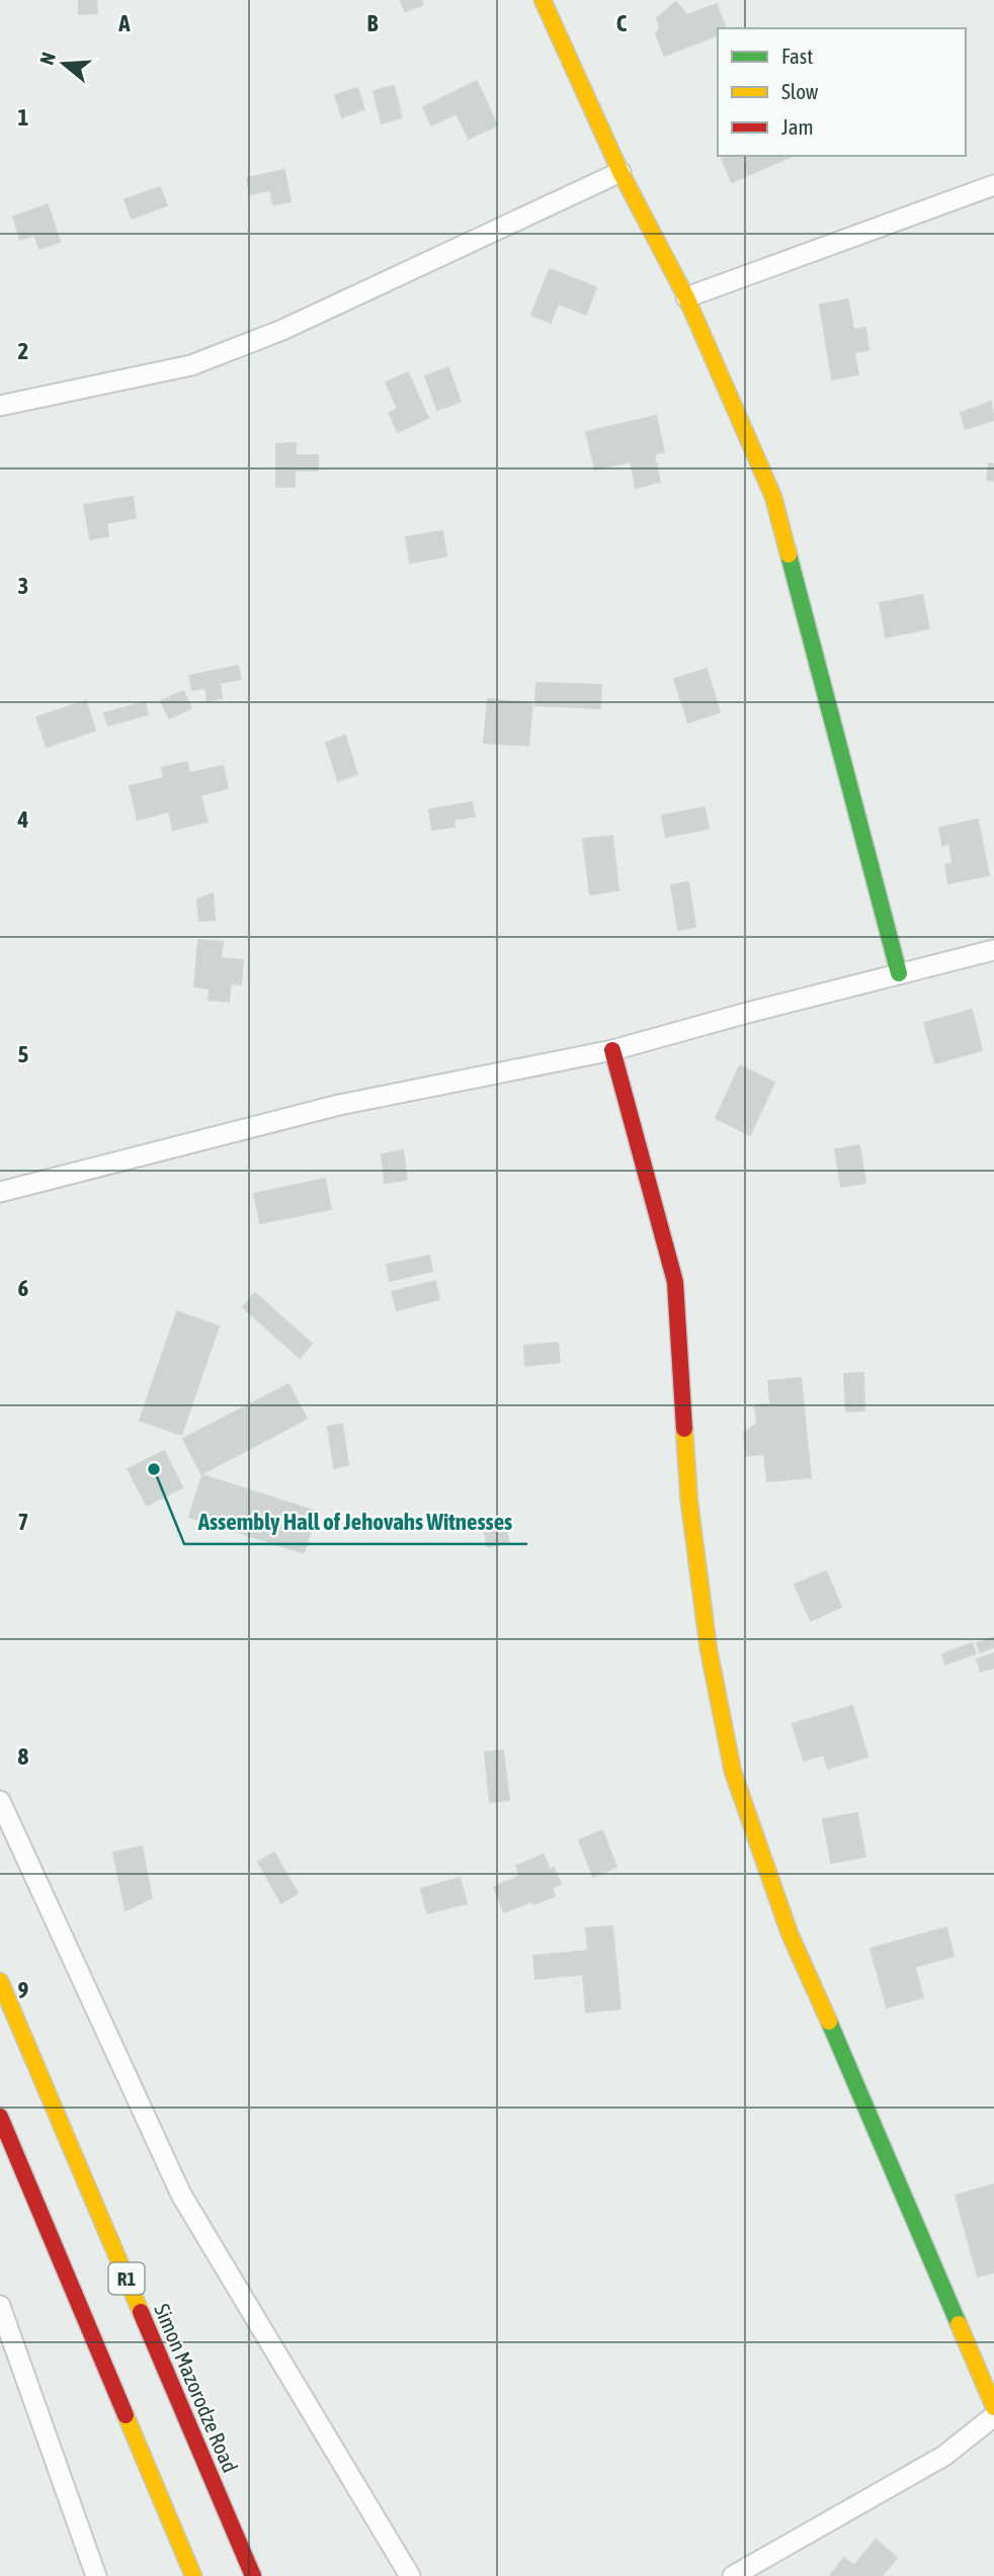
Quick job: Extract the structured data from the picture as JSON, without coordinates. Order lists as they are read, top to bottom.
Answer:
{
  "streets": {
    "main road": ["R1", "Simon Mazorodze Road"]
  },
  "places": ["Assembly Hall of Jehovahs Witnesses"],
  "legend": ["Fast", "Slow", "Jam"],
  "north": "left",
  "grid": {
    "columns": ["A", "B", "C"],
    "rows": [
      "1",
      "2",
      "3",
      "4",
      "5",
      "6",
      "7",
      "8",
      "9"
    ]
  }
}
